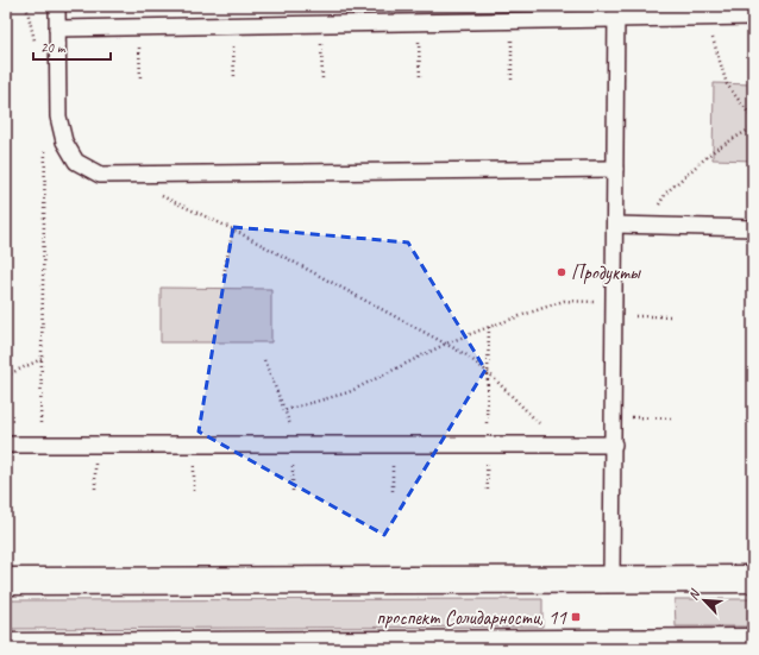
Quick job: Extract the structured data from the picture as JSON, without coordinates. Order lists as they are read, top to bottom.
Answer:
{
  "places": {
    "other": ["Продукты"],
    "transit": ["проспект Солидарности, 11"]
  },
  "scale_bar": "20 m",
  "north": "top left"
}
